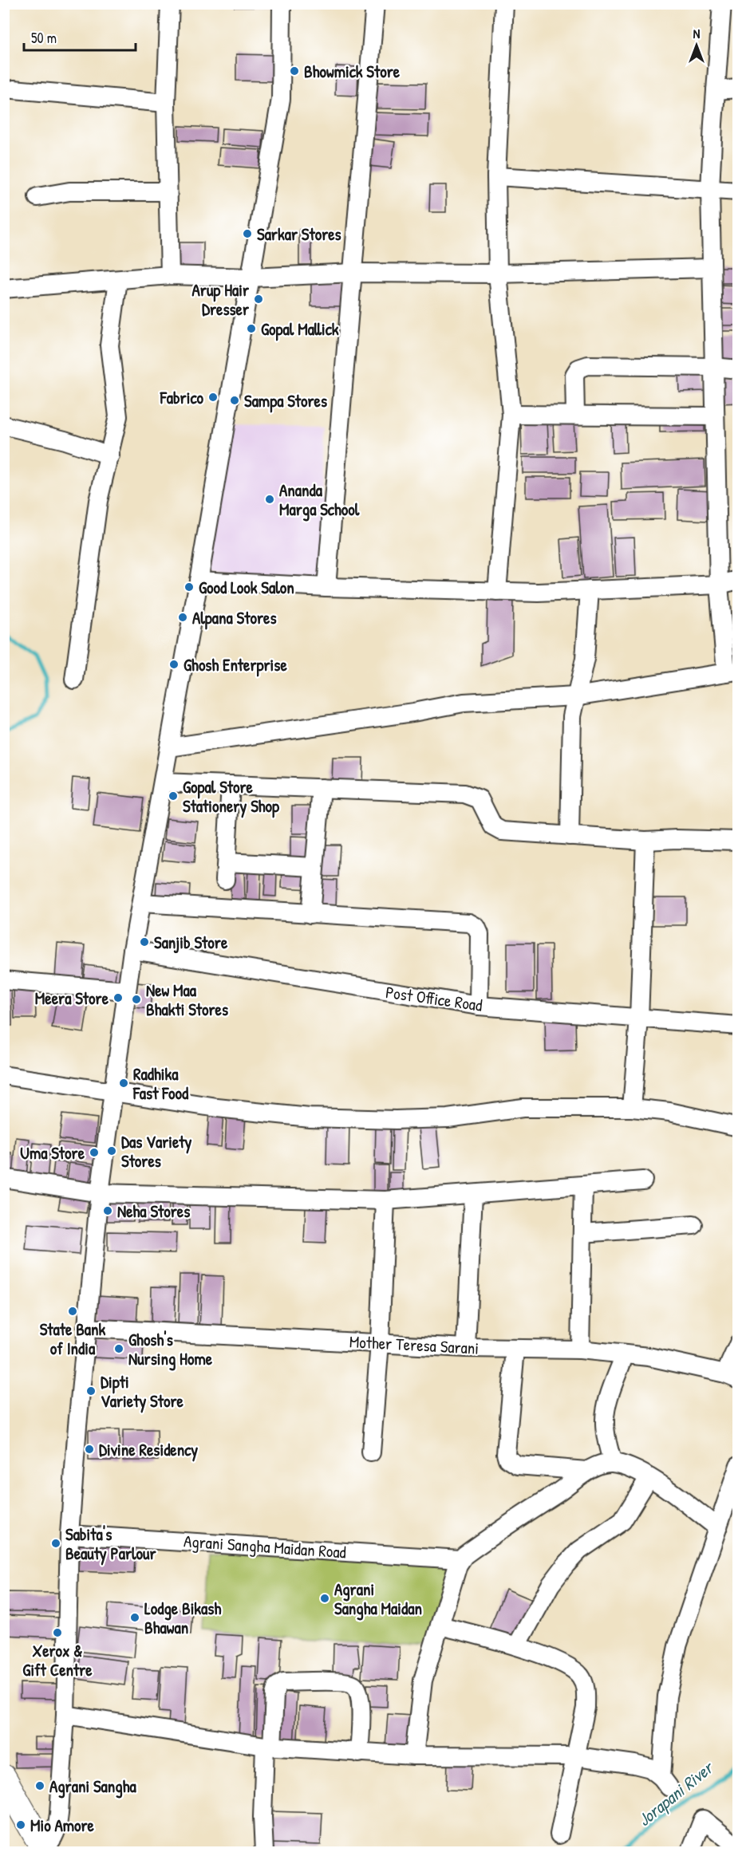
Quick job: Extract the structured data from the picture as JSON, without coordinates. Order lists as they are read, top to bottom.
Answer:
{
  "streets": {
    "street": ["Post Office Road", "Mother Teresa Sarani", "Agrani Sangha Maidan Road"]
  },
  "water": ["Jorapani River"],
  "places": [
    "Bhowmick Store",
    "Sarkar Stores",
    "Arup Hair Dresser",
    "Gopal Mallick",
    "Fabrico",
    "Sampa Stores",
    "Ananda Marga School",
    "Good Look Salon",
    "Alpana Stores",
    "Ghosh Enterprise",
    "Gopal Store Stationery Shop",
    "Sanjib Store",
    "Meera Store",
    "New Maa Bhakti Stores",
    "Radhika Fast Food",
    "Das Variety Stores",
    "Uma Store",
    "Neha Stores",
    "State Bank of India",
    "Ghosh's Nursing Home",
    "Dipti Variety Store",
    "Divine Residency",
    "Sabita's Beauty Parlour",
    "Agrani Sangha Maidan",
    "Lodge Bikash Bhawan",
    "Xerox & Gift Centre",
    "Agrani Sangha",
    "Mio Amore"
  ],
  "scale_bar": "50 m",
  "north": "top"
}
